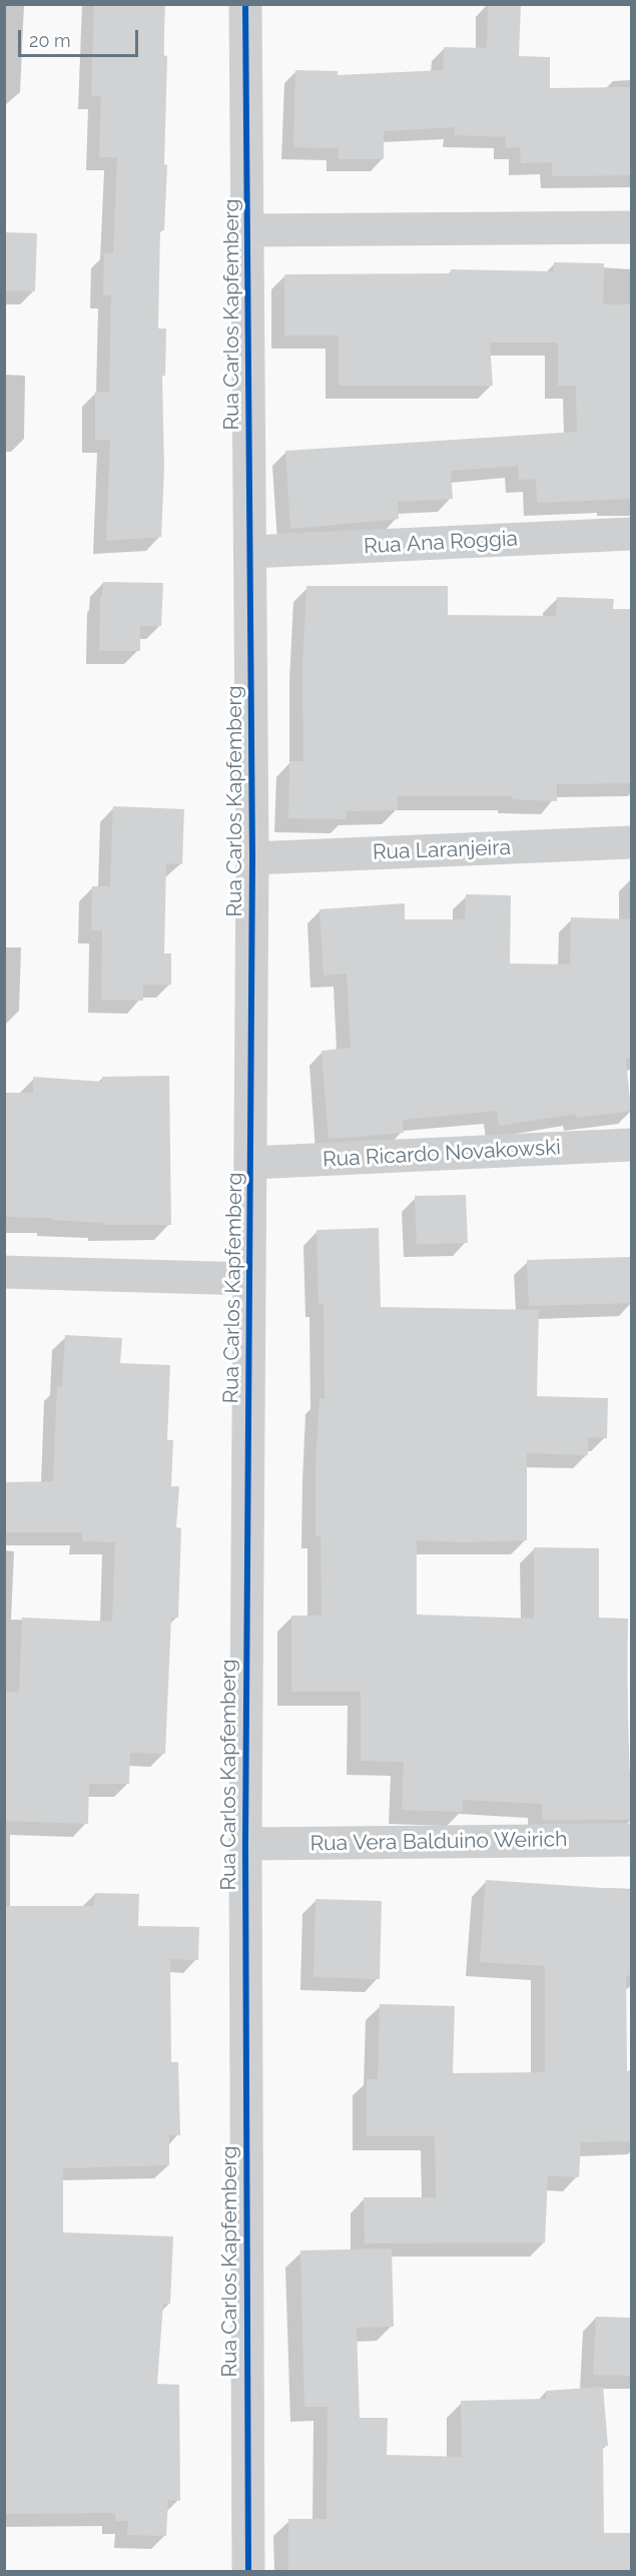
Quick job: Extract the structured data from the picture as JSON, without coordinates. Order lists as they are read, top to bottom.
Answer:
{
  "streets": {
    "street": [
      "Rua Carlos Kapfemberg",
      "Rua Ana Roggia",
      "Rua Laranjeira",
      "Rua Ricardo Novakowski",
      "Rua Vera Balduino Weirich"
    ]
  },
  "crossings": [
    ["Rua Carlos Kapfemberg", "Rua Ana Roggia"],
    ["Rua Carlos Kapfemberg", "Rua Laranjeira"],
    ["Rua Carlos Kapfemberg", "Rua Ricardo Novakowski"],
    ["Rua Carlos Kapfemberg", "Rua Vera Balduino Weirich"]
  ],
  "scale_bar": "20 m"
}
